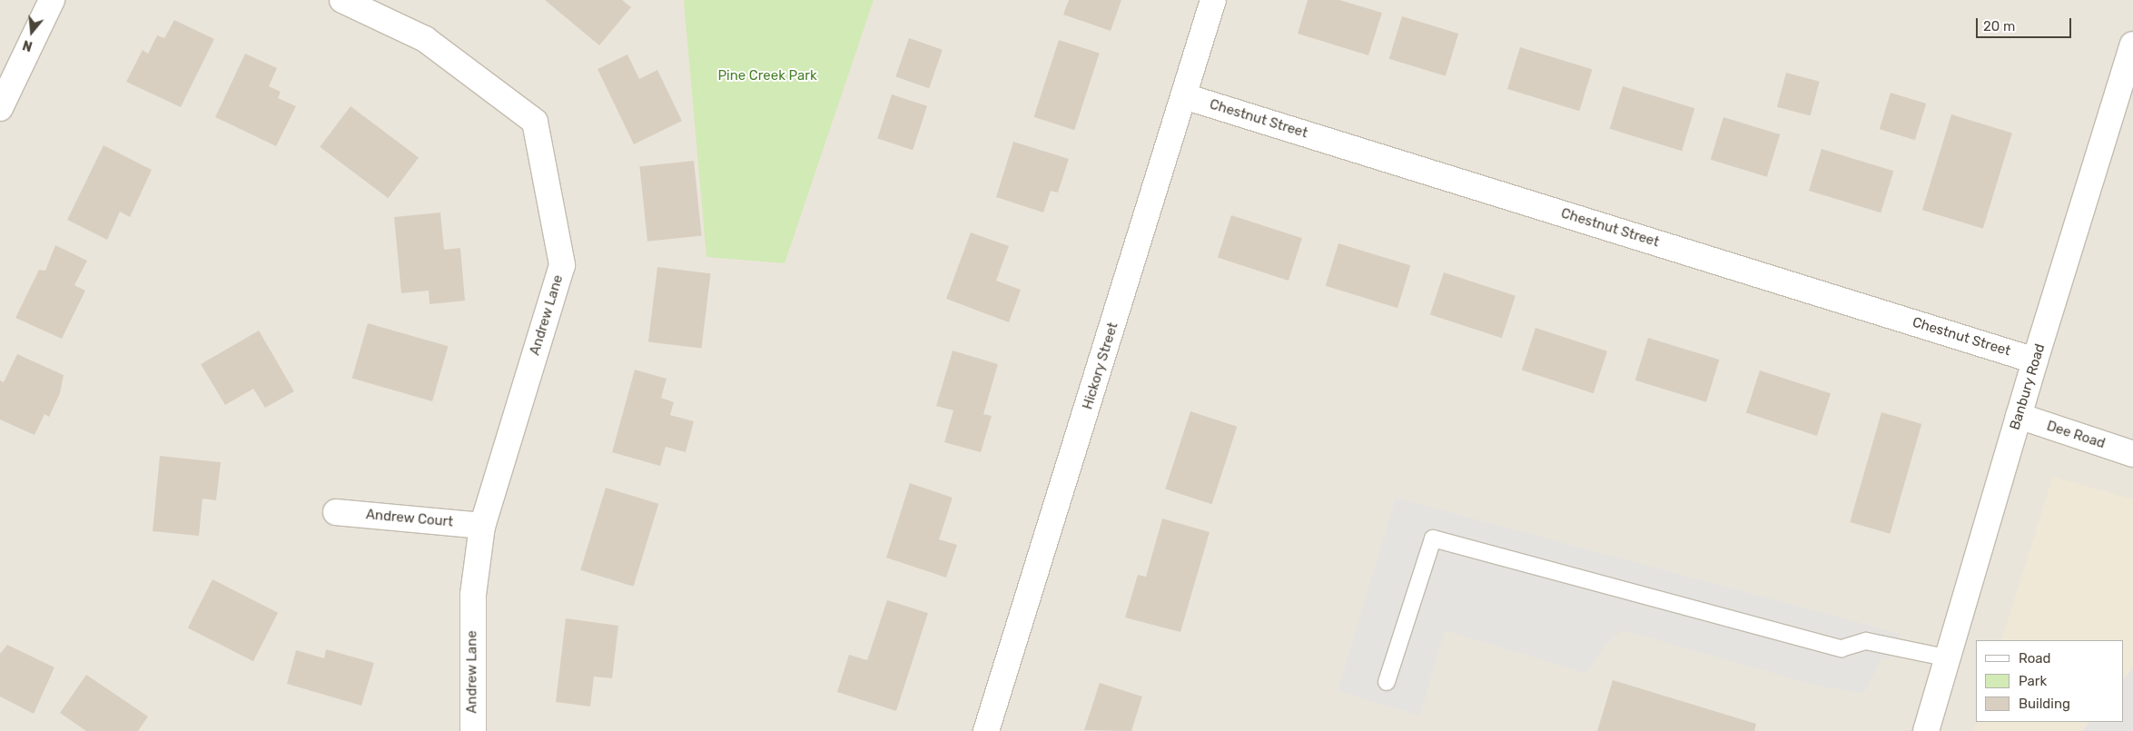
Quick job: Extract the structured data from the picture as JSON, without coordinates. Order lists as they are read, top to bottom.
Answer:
{
  "streets": {
    "street": [
      "Chestnut Street",
      "Andrew Lane",
      "Hickory Street",
      "Banbury Road",
      "Dee Road",
      "Andrew Court"
    ]
  },
  "crossings": [
    ["Chestnut Street", "Hickory Street"],
    ["Chestnut Street", "Banbury Road"],
    ["Andrew Lane", "Andrew Court"],
    ["Banbury Road", "Dee Road"]
  ],
  "parks": ["Pine Creek Park"],
  "legend": ["Road", "Park", "Building"],
  "scale_bar": "20 m",
  "north": "bottom"
}
